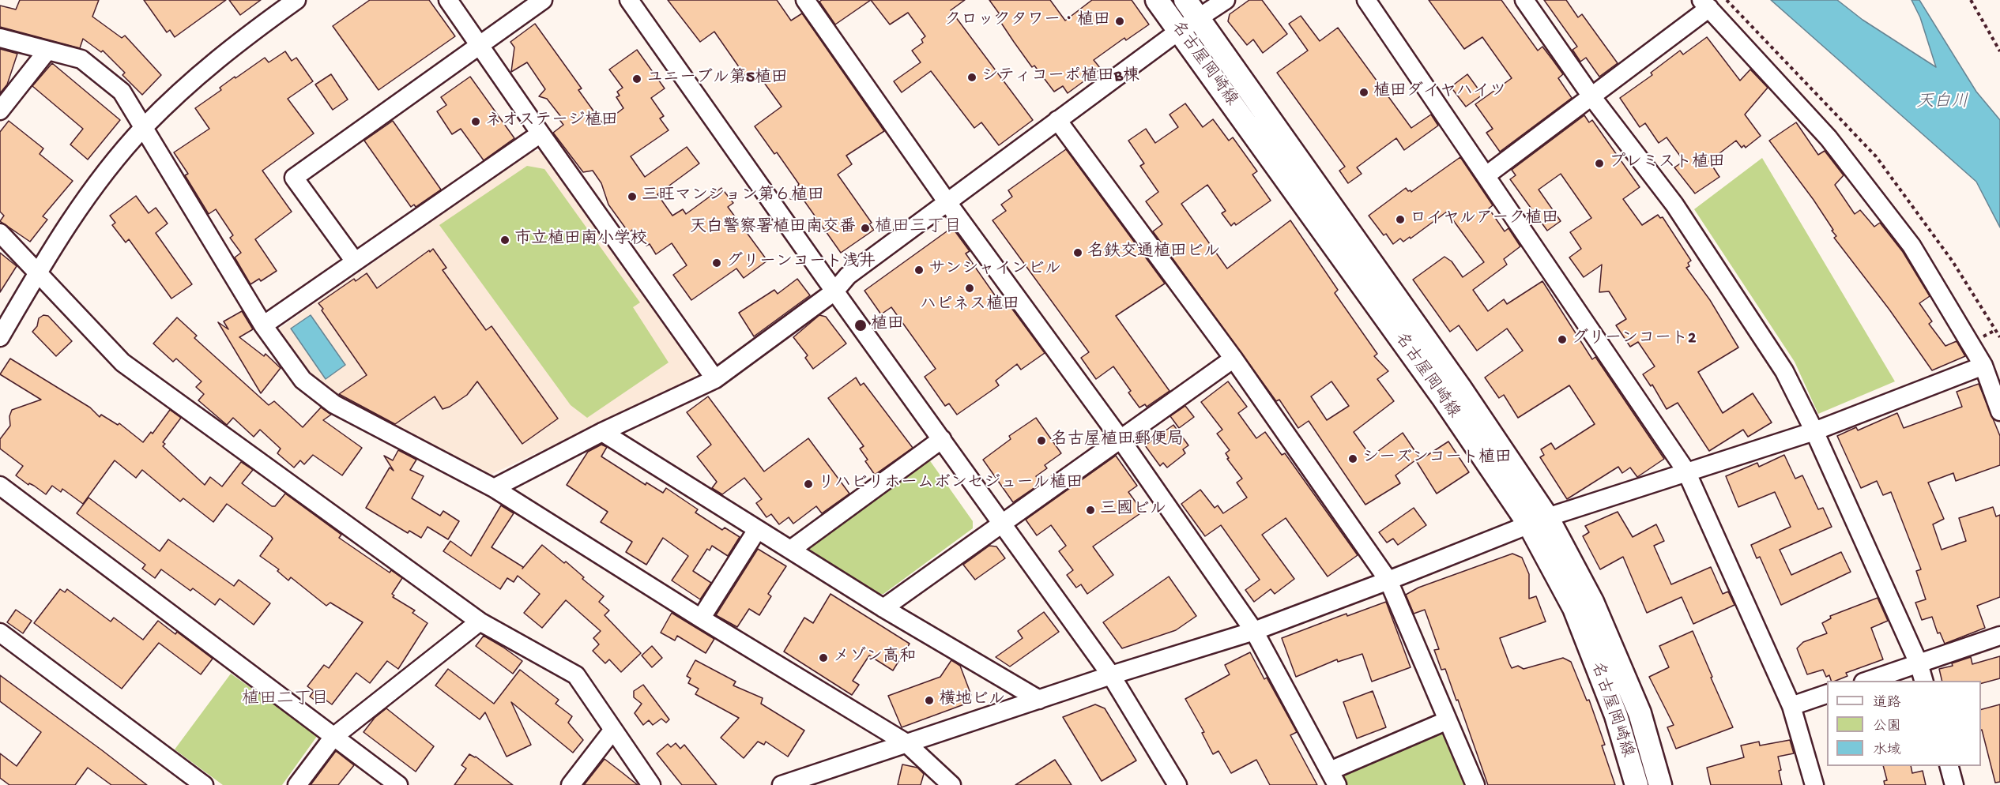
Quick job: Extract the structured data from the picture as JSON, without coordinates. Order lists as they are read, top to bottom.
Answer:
{
  "streets": {
    "main road": ["名古屋岡崎線"]
  },
  "districts": ["植田三丁目", "植田二丁目"],
  "water": ["天白川"],
  "places": [
    "クロックタワー・植田",
    "シティコーポ植田B棟",
    "ユニーブル第5植田",
    "植田ダイヤハイツ",
    "ネオステージ植田",
    "プレミスト植田",
    "三旺マンション第６植田",
    "ロイヤルアーク植田",
    "天白警察署植田南交番",
    "市立植田南小学校",
    "名鉄交通植田ビル",
    "グリーンコート浅井",
    "サンシャインビル",
    "ハピネス植田",
    "植田",
    "グリーンコート2",
    "名古屋植田郵便局",
    "シーズンコート植田",
    "リハビリホームボンセジュール植田",
    "三國ビル",
    "メゾン高和",
    "横地ビル"
  ],
  "legend": ["道路", "公園", "水域"]
}
